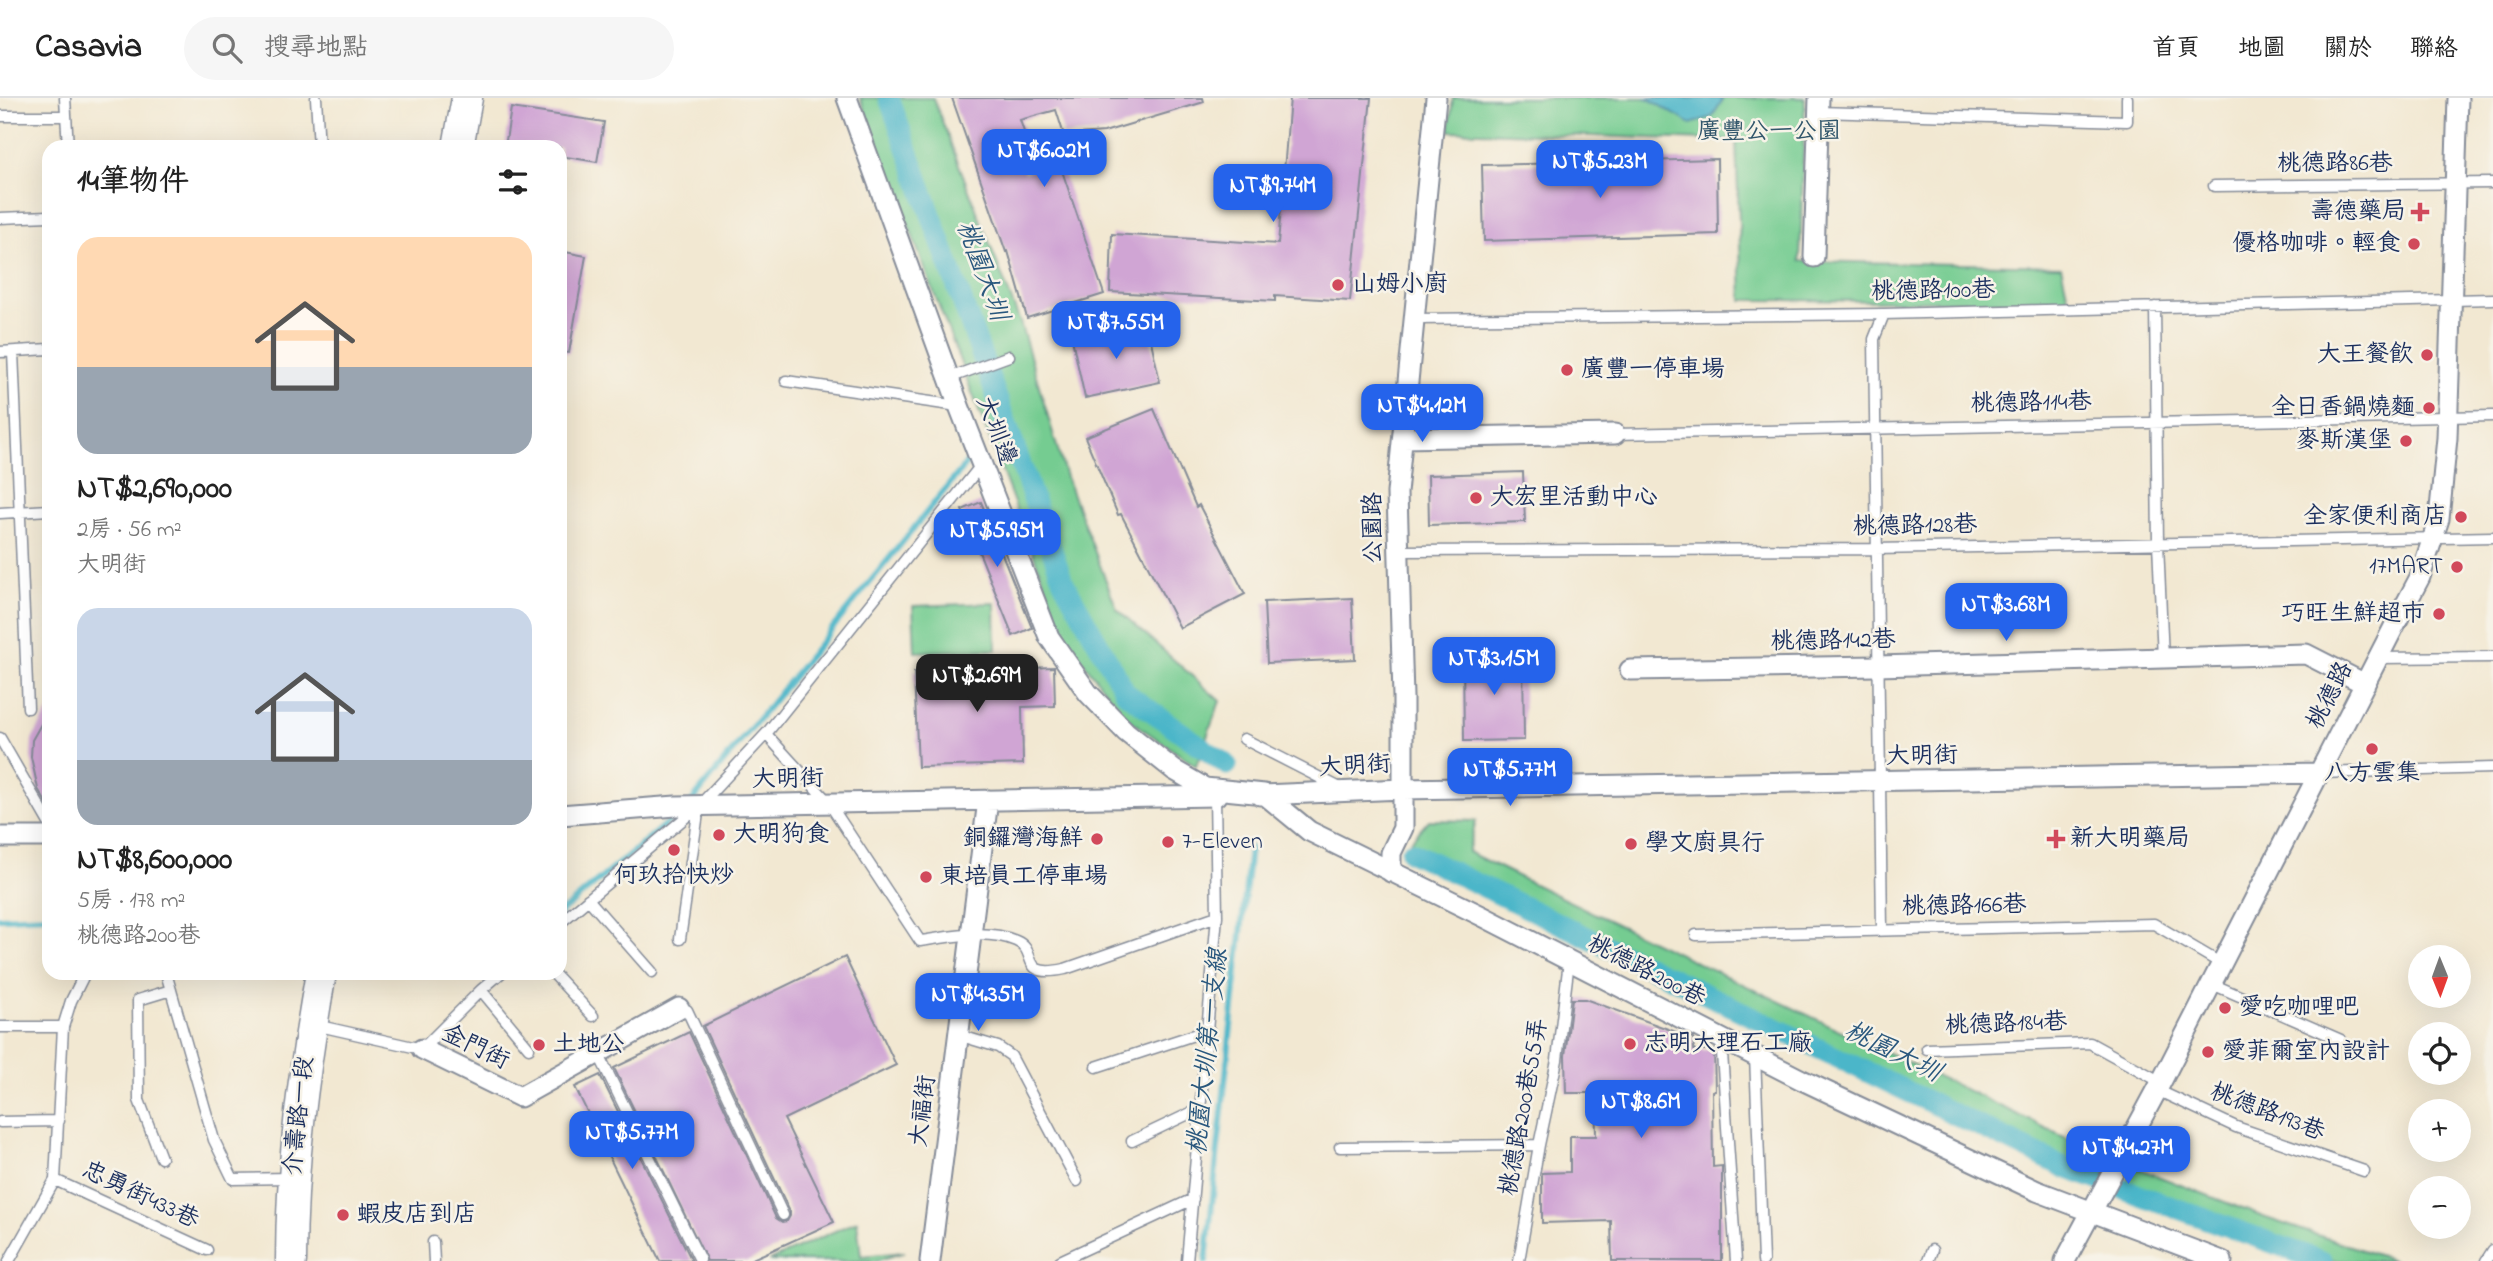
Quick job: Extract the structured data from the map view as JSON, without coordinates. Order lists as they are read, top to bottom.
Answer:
{
  "streets": {
    "main road": ["介壽路一段"],
    "street": [
      "大圳邊",
      "公園路",
      "桃德路142巷",
      "桃德路",
      "大明街",
      "桃德路200巷",
      "金門街",
      "大福街"
    ],
    "lane": [
      "桃德路86巷",
      "桃德路100巷",
      "桃德路114巷",
      "桃德路128巷",
      "桃德路166巷",
      "桃德路184巷",
      "桃德路200巷55弄",
      "桃德路193巷",
      "忠勇街433巷"
    ]
  },
  "crossings": [
    ["桃德路86巷", "桃德路"],
    ["桃德路100巷", "公園路"],
    ["桃德路100巷", "桃德路"],
    ["桃德路114巷", "桃德路"],
    ["大圳邊", "大明街"],
    ["大圳邊", "桃德路200巷"],
    ["桃德路128巷", "公園路"],
    ["桃德路128巷", "桃德路"],
    ["公園路", "大明街"],
    ["公園路", "桃德路200巷"],
    ["桃德路142巷", "桃德路"],
    ["桃德路", "大明街"],
    ["桃德路", "桃德路166巷"],
    ["桃德路", "桃德路200巷"],
    ["桃德路", "桃德路184巷"],
    ["桃德路", "桃德路193巷"],
    ["大明街", "桃德路200巷"],
    ["大明街", "大福街"],
    ["桃德路200巷", "桃德路200巷55弄"],
    ["桃德路184巷", "桃德路193巷"],
    ["金門街", "介壽路一段"]
  ],
  "water": ["桃園大圳", "桃園大圳第一支線"],
  "parks": ["廣豐公一公園"],
  "places": {
    "health": ["壽德藥局", "新大明藥局"],
    "other": [
      "優格咖啡。輕食",
      "山姆小廚",
      "大王餐飲",
      "廣豐一停車場",
      "全日香鍋燒麵",
      "麥斯漢堡",
      "大宏里活動中心",
      "全家便利商店",
      "17MART",
      "巧旺生鮮超市",
      "八方雲集",
      "大明狗食",
      "銅鑼灣海鮮",
      "7-Eleven",
      "學文廚具行",
      "何玖拾快炒",
      "東培員工停車場",
      "愛吃咖哩吧",
      "志明大理石工廠",
      "土地公",
      "愛菲爾室內設計",
      "蝦皮店到店"
    ]
  },
  "north": "bottom",
  "page": {
    "header": "Casavia",
    "search": "搜尋地點",
    "nav": [
      "首頁",
      "地圖",
      "關於",
      "聯絡"
    ],
    "price": [
      "NT$6.02M",
      "NT$5.23M",
      "NT$9.74M",
      "NT$7.55M",
      "NT$4.12M",
      "NT$5.95M",
      "NT$3.68M",
      "NT$3.15M",
      "NT$2.69M",
      "NT$5.77M",
      "NT$4.35M",
      "NT$8.6M",
      "NT$5.77M",
      "NT$4.27M"
    ],
    "heading": "14筆物件",
    "list": [
      {
        "name": "NT$2,690,000",
        "note": "2房 · 56 m² · 大明街"
      },
      {
        "name": "NT$8,600,000",
        "note": "5房 · 178 m² · 桃德路200巷"
      }
    ],
    "map_buttons": ["+", "−"]
  }
}
